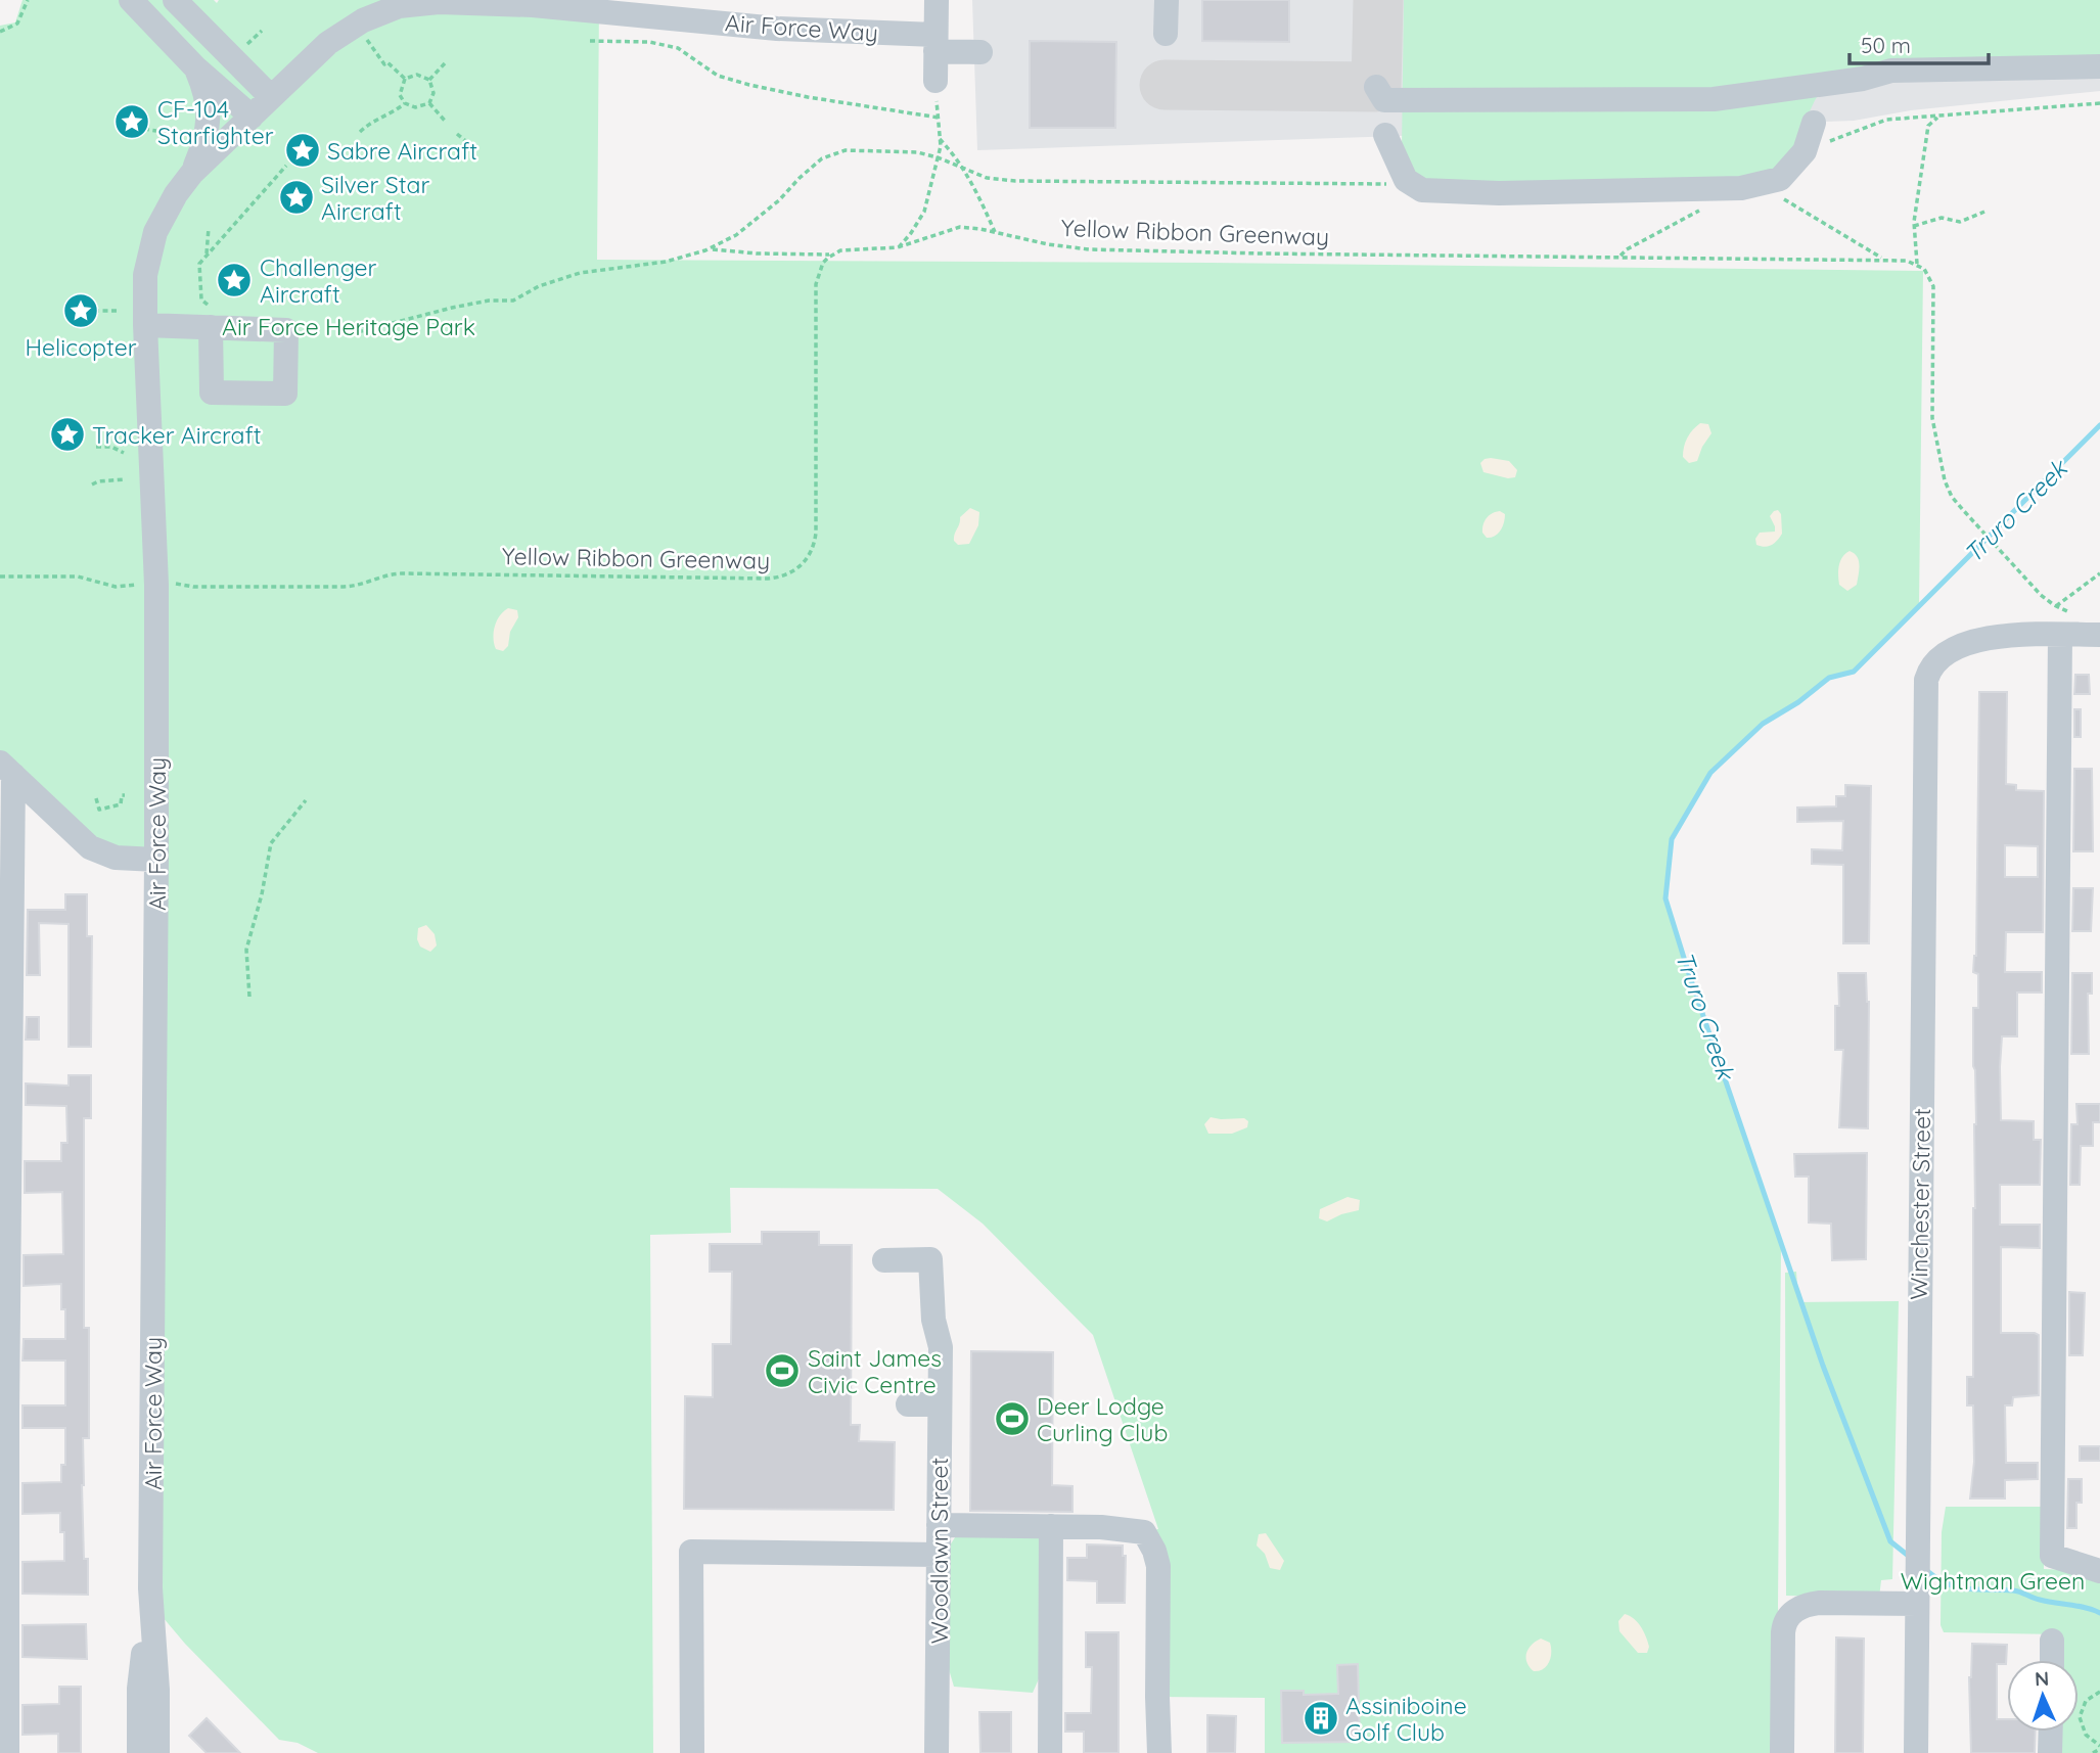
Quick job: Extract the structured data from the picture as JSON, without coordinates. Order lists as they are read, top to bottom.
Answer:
{
  "streets": {
    "street": ["Air Force Way", "Winchester Street", "Woodlawn Street"],
    "path": ["Yellow Ribbon Greenway"]
  },
  "crossings": [
    ["Air Force Way", "Yellow Ribbon Greenway"]
  ],
  "water": ["Truro Creek"],
  "parks": ["Air Force Heritage Park", "Wightman Green"],
  "places": {
    "place": [
      "CF-104 Starfighter",
      "Sabre Aircraft",
      "Silver Star Aircraft",
      "Challenger Aircraft",
      "Helicopter",
      "Tracker Aircraft"
    ],
    "sports": ["Saint James Civic Centre", "Deer Lodge Curling Club"],
    "building": ["Assiniboine Golf Club"]
  },
  "scale_bar": "50 m",
  "north": "top"
}
